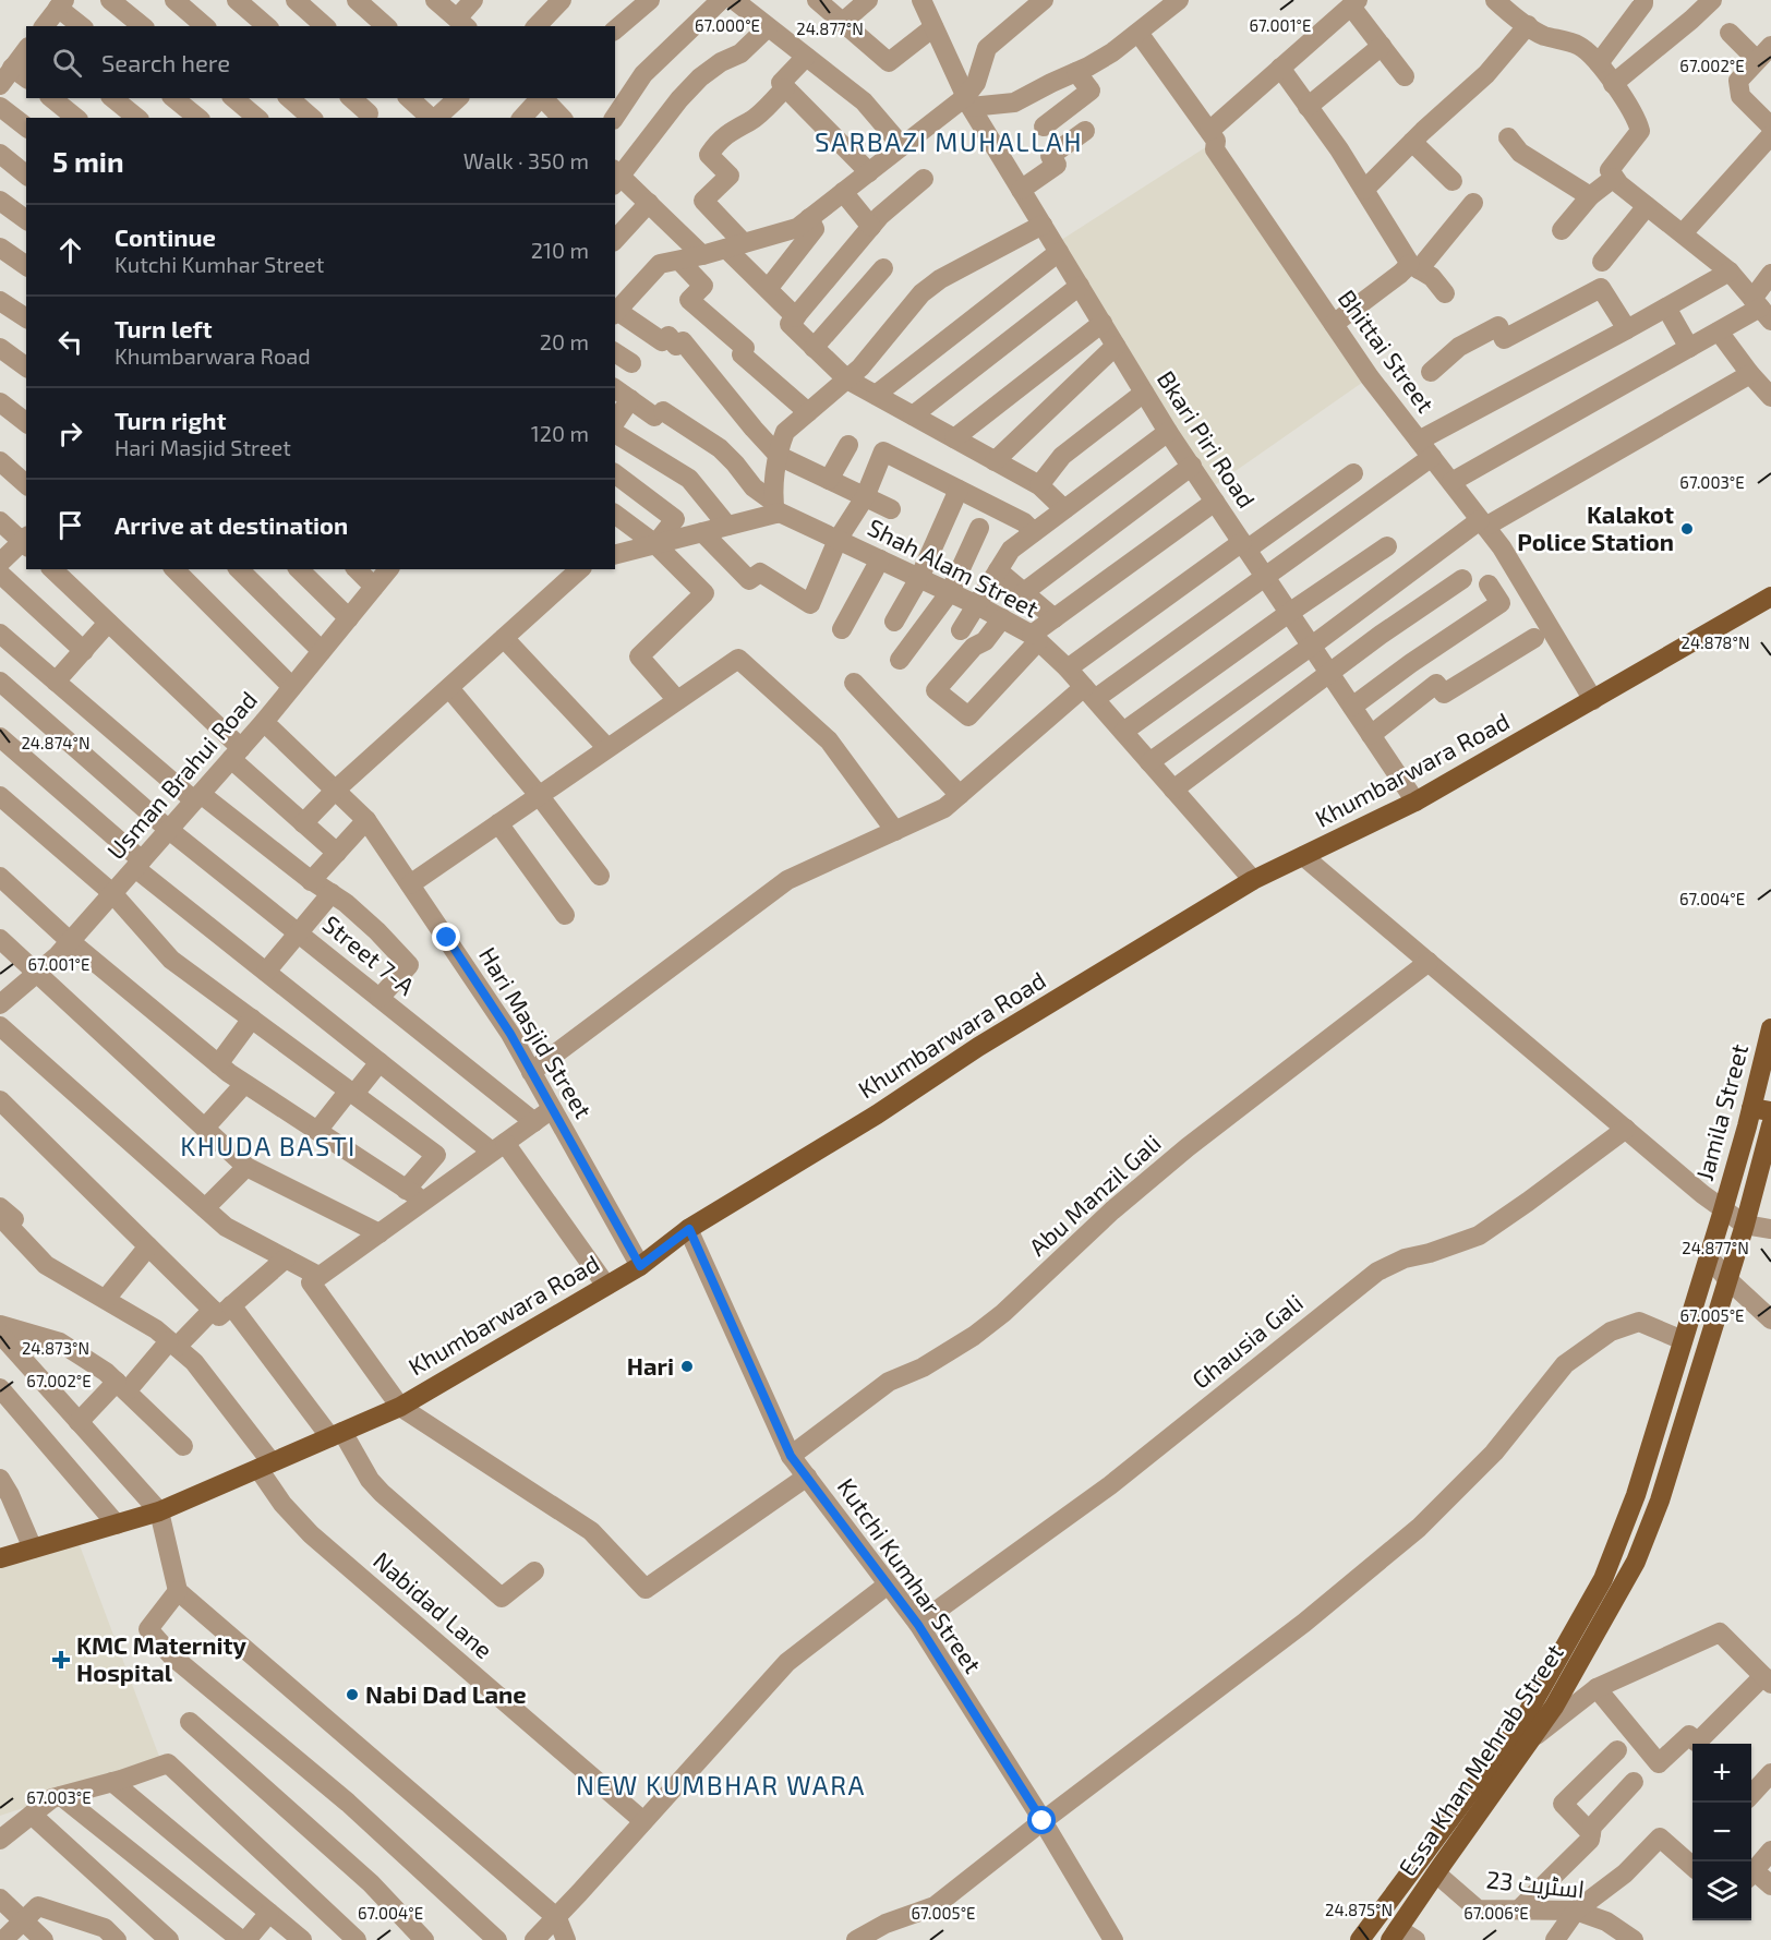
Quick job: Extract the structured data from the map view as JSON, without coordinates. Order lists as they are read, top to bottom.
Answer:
{
  "streets": {
    "main road": ["Khumbarwara Road", "Jamila Street", "Essa Khan Mehrab Street"],
    "street": [
      "Bhittai Street",
      "Bkari Piri Road",
      "Shah Alam Street",
      "Usman Brahui Road",
      "Street 7-A",
      "Hari Masjid Street",
      "Abu Manzil Gali",
      "Ghausia Gali",
      "Kutchi Kumhar Street",
      "Nabidad Lane",
      "اسٹریٹ 23"
    ]
  },
  "crossings": [
    ["Bhittai Street", "Khumbarwara Road"],
    ["Bkari Piri Road", "Khumbarwara Road"],
    ["Shah Alam Street", "Khumbarwara Road"],
    ["Khumbarwara Road", "Hari Masjid Street"],
    ["Khumbarwara Road", "Kutchi Kumhar Street"],
    ["Khumbarwara Road", "Nabidad Lane"],
    ["Usman Brahui Road", "Street 7-A"],
    ["Usman Brahui Road", "Hari Masjid Street"],
    ["Jamila Street", "Essa Khan Mehrab Street"],
    ["Abu Manzil Gali", "Kutchi Kumhar Street"],
    ["Ghausia Gali", "Kutchi Kumhar Street"],
    ["Essa Khan Mehrab Street", "اسٹریٹ 23"]
  ],
  "districts": ["SARBAZI MUHALLAH", "KHUDA BASTI", "NEW KUMBHAR WARA"],
  "places": {
    "other": ["Kalakot Police Station", "Hari", "Nabi Dad Lane"],
    "health": ["KMC Maternity Hospital"]
  },
  "page": {
    "search": "Search here",
    "heading": ["5 min", "Walk · 350 m"],
    "list": [
      ["Continue", "Kutchi Kumhar Street", "210 m"],
      ["Turn left", "Khumbarwara Road", "20 m"],
      ["Turn right", "Hari Masjid Street", "120 m"],
      "Arrive at destination"
    ],
    "map_buttons": ["+", "−"]
  },
  "coordinates": [
    "67.000°E",
    "67.001°E",
    "24.877°N",
    "67.002°E",
    "67.003°E",
    "24.878°N",
    "24.874°N",
    "67.004°E",
    "67.005°E",
    "24.873°N",
    "24.875°N",
    "67.006°E"
  ]
}
